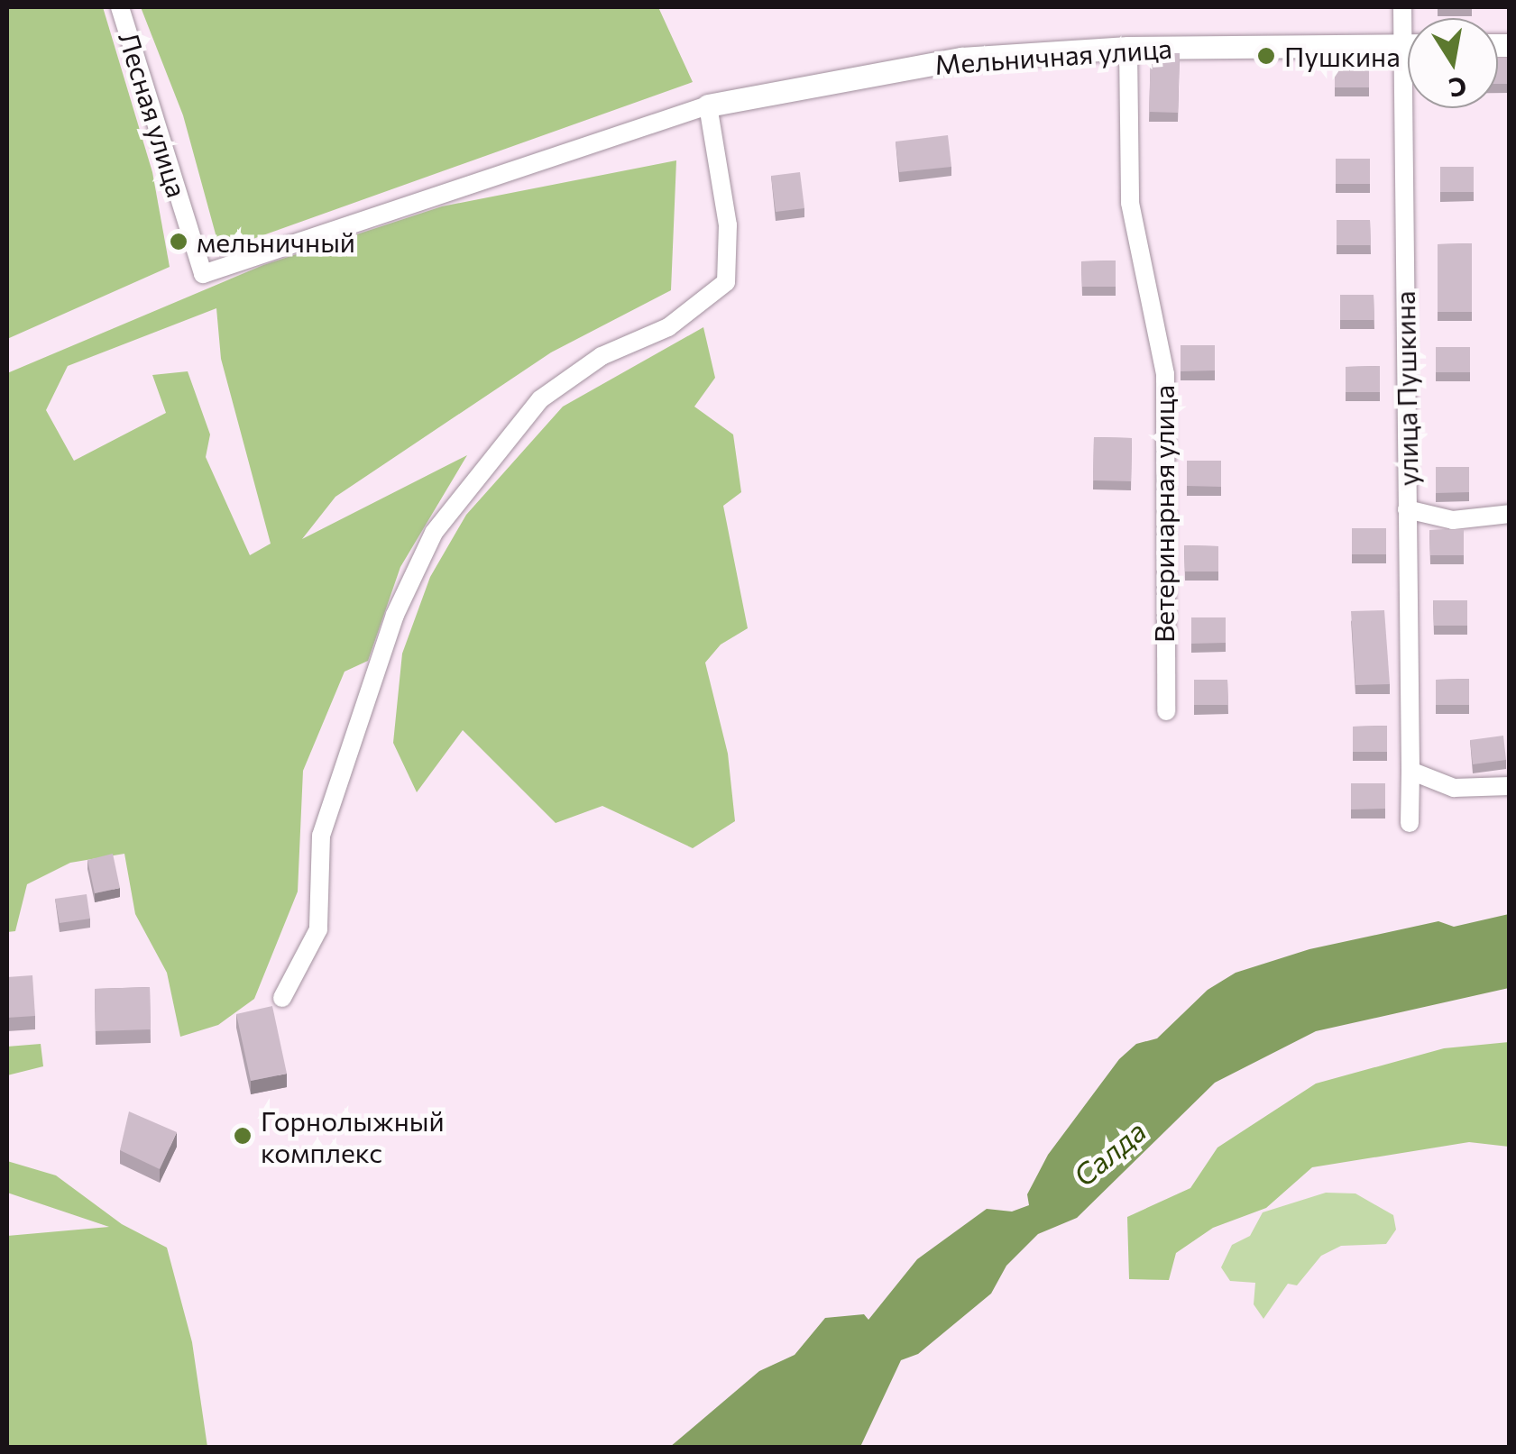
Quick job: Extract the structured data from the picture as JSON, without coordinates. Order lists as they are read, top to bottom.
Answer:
{
  "streets": {
    "street": [
      "Мельничная улица",
      "Лесная улица",
      "улица Пушкина",
      "Ветеринарная улица"
    ]
  },
  "crossings": [
    ["Мельничная улица", "Лесная улица"],
    ["Мельничная улица", "Ветеринарная улица"]
  ],
  "water": ["Салда"],
  "places": ["Пушкина", "мельничный", "Горнолыжный комплекс"],
  "north": "bottom"
}
